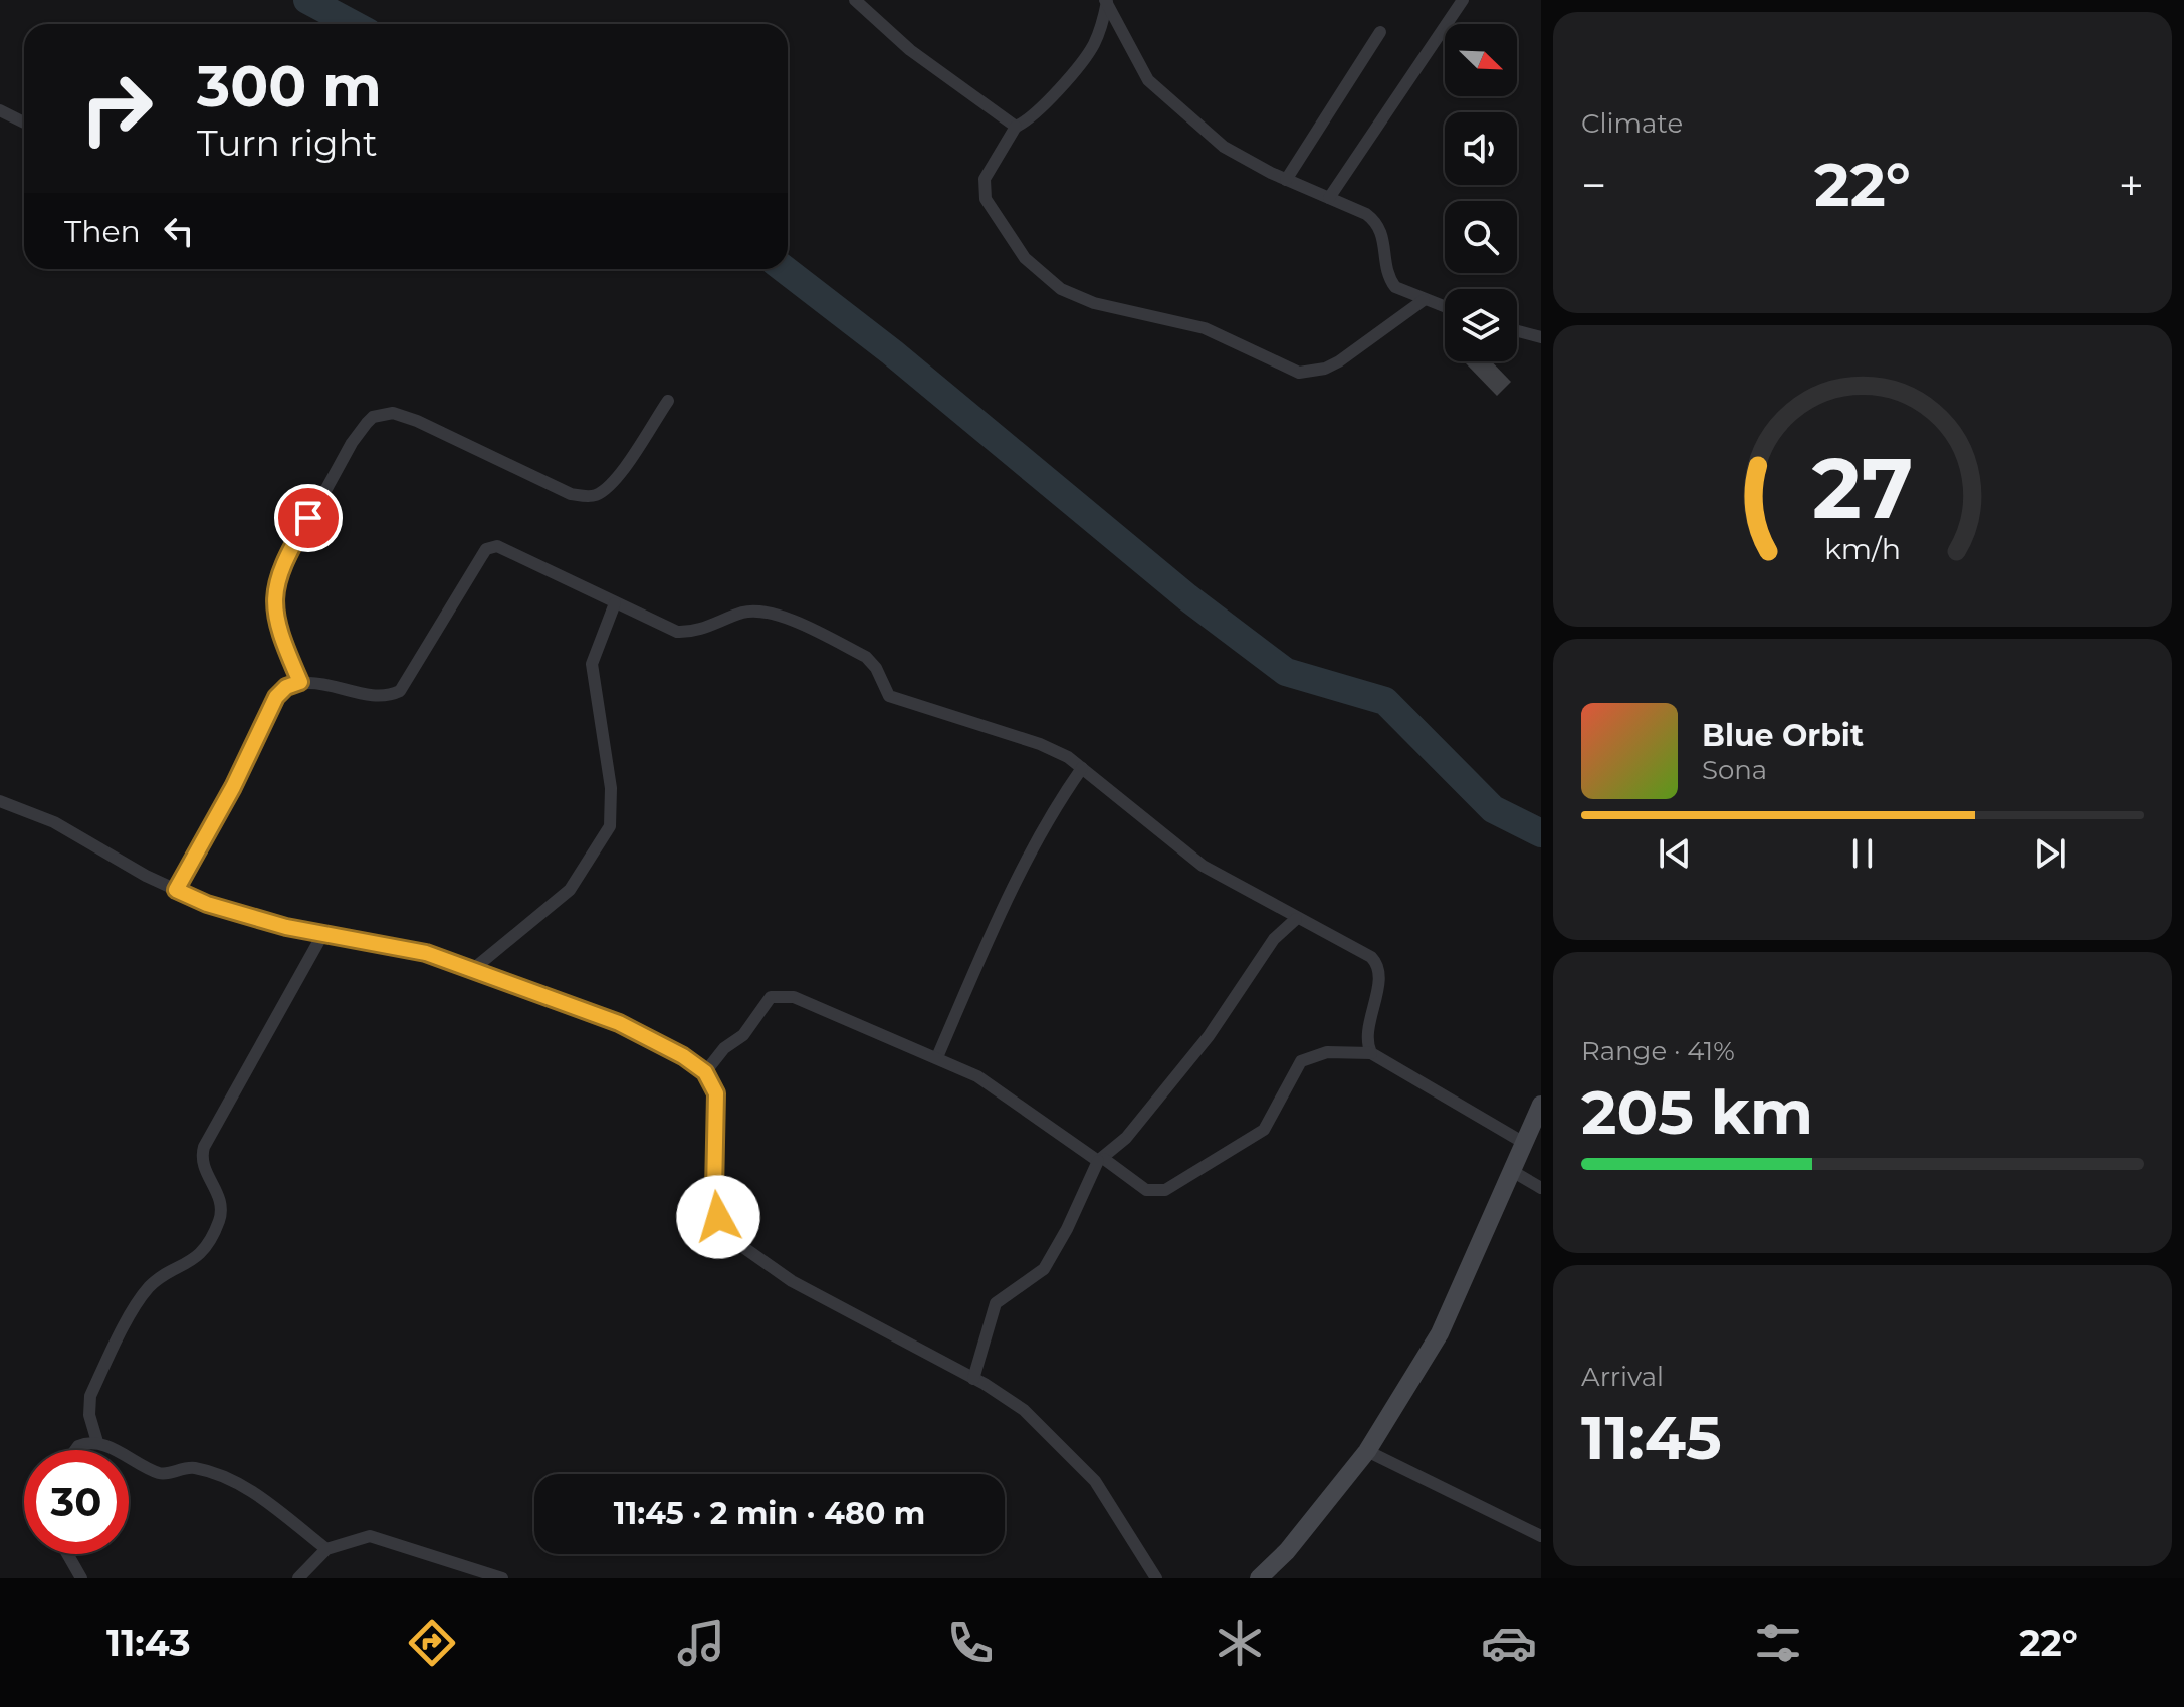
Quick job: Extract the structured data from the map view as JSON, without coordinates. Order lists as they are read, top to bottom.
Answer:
{
  "north": "bottom right",
  "page": {
    "tile": [
      "Climate",
      ["Range · 41%", "205 km"],
      ["Arrival", "11:45"]
    ],
    "turn": ["300 m", "Turn right"],
    "heat": ["−", "22°", "+"],
    "then": "Then",
    "song": ["Blue Orbit", "Sona"],
    "limit": "30",
    "trip": "11:45 · 2 min · 480 m",
    "tabs": ["11:43", "22°"],
    "gauge": ["27", "km/h"]
  }
}
